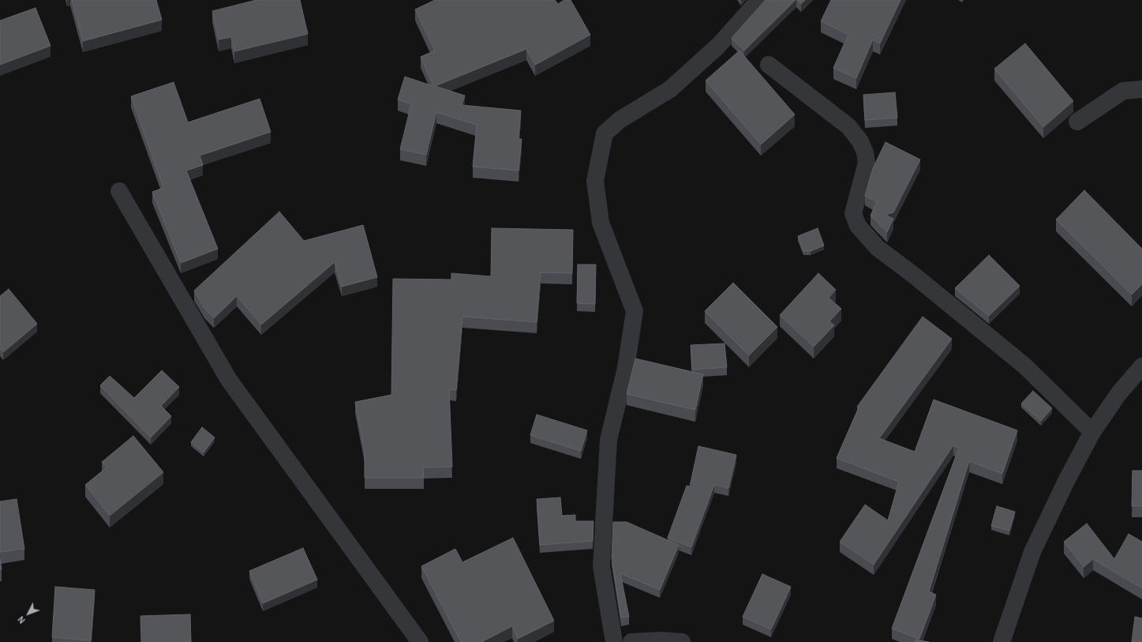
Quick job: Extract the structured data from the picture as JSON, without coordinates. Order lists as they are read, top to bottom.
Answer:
{
  "north": "bottom left"
}
